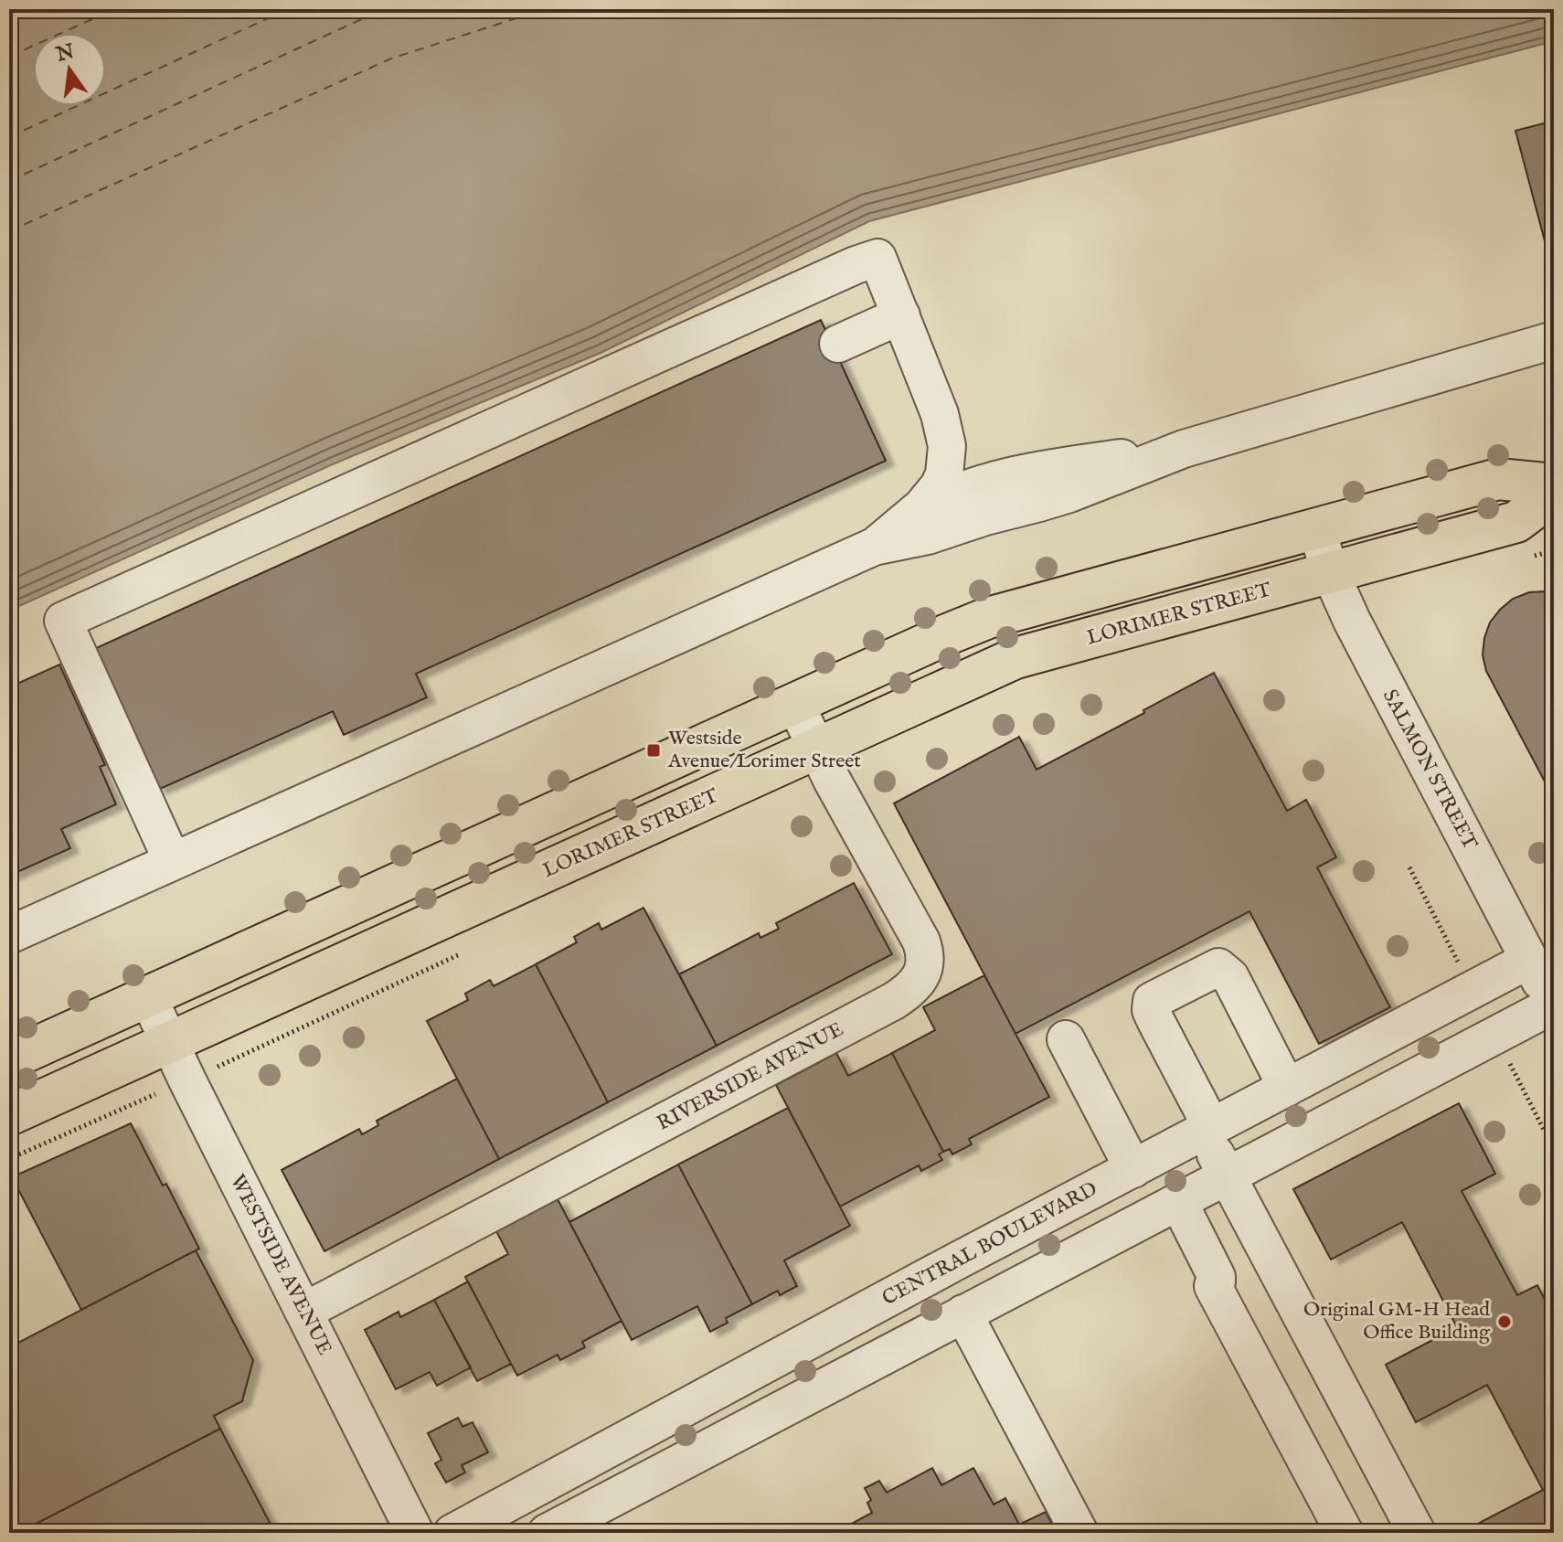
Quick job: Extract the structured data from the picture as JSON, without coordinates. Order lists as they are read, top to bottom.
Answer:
{
  "streets": {
    "main road": ["LORIMER STREET"],
    "street": [
      "SALMON STREET",
      "RIVERSIDE AVENUE",
      "CENTRAL BOULEVARD",
      "WESTSIDE AVENUE"
    ]
  },
  "crossings": [
    ["LORIMER STREET", "SALMON STREET"],
    ["LORIMER STREET", "RIVERSIDE AVENUE"],
    ["LORIMER STREET", "WESTSIDE AVENUE"],
    ["SALMON STREET", "CENTRAL BOULEVARD"],
    ["RIVERSIDE AVENUE", "WESTSIDE AVENUE"]
  ],
  "places": {
    "transit": ["Westside Avenue/Lorimer Street"],
    "other": ["Original GM-H Head Office Building"]
  },
  "north": "top"
}
